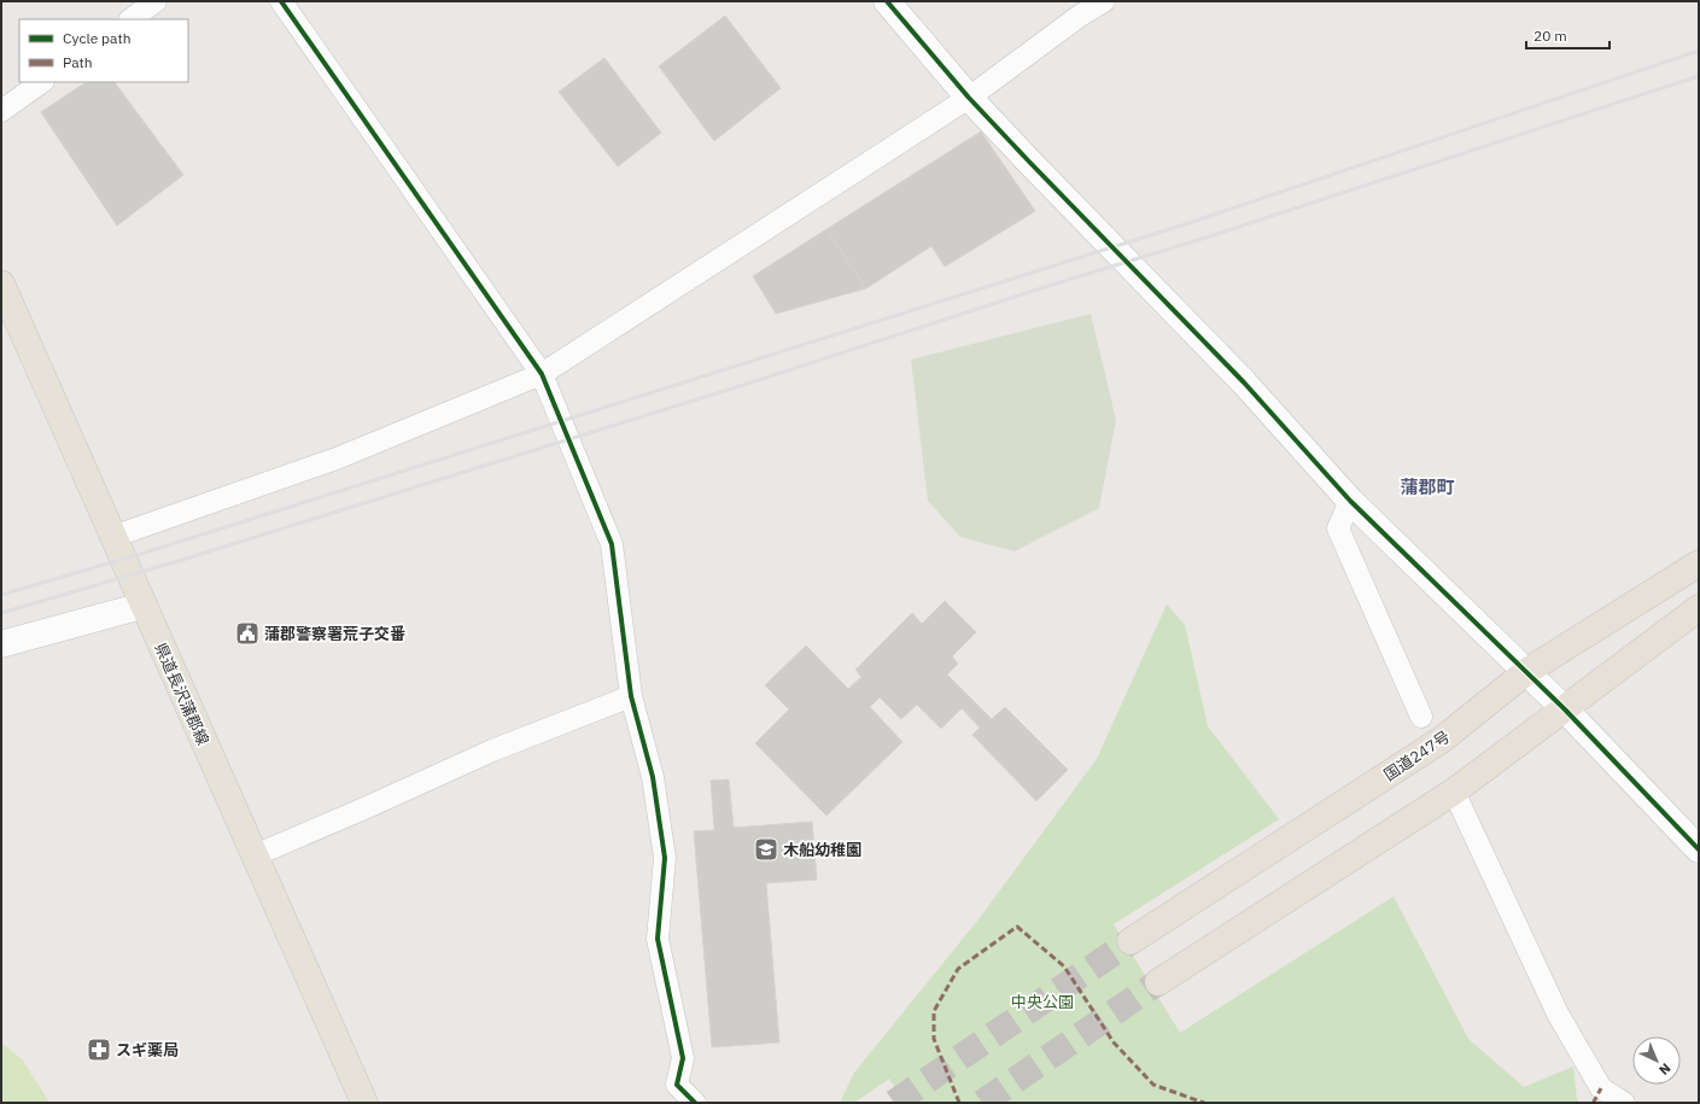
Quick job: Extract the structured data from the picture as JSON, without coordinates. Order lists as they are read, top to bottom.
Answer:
{
  "streets": {
    "highway": ["国道247号"],
    "main road": ["県道長沢蒲郡線"]
  },
  "districts": ["蒲郡町"],
  "parks": ["中央公園"],
  "places": {
    "public building": ["蒲郡警察署荒子交番"],
    "school or university": ["木船幼稚園"],
    "pharmacy": ["スギ薬局"]
  },
  "legend": ["Cycle path", "Path"],
  "scale_bar": "20 m",
  "north": "bottom right"
}
